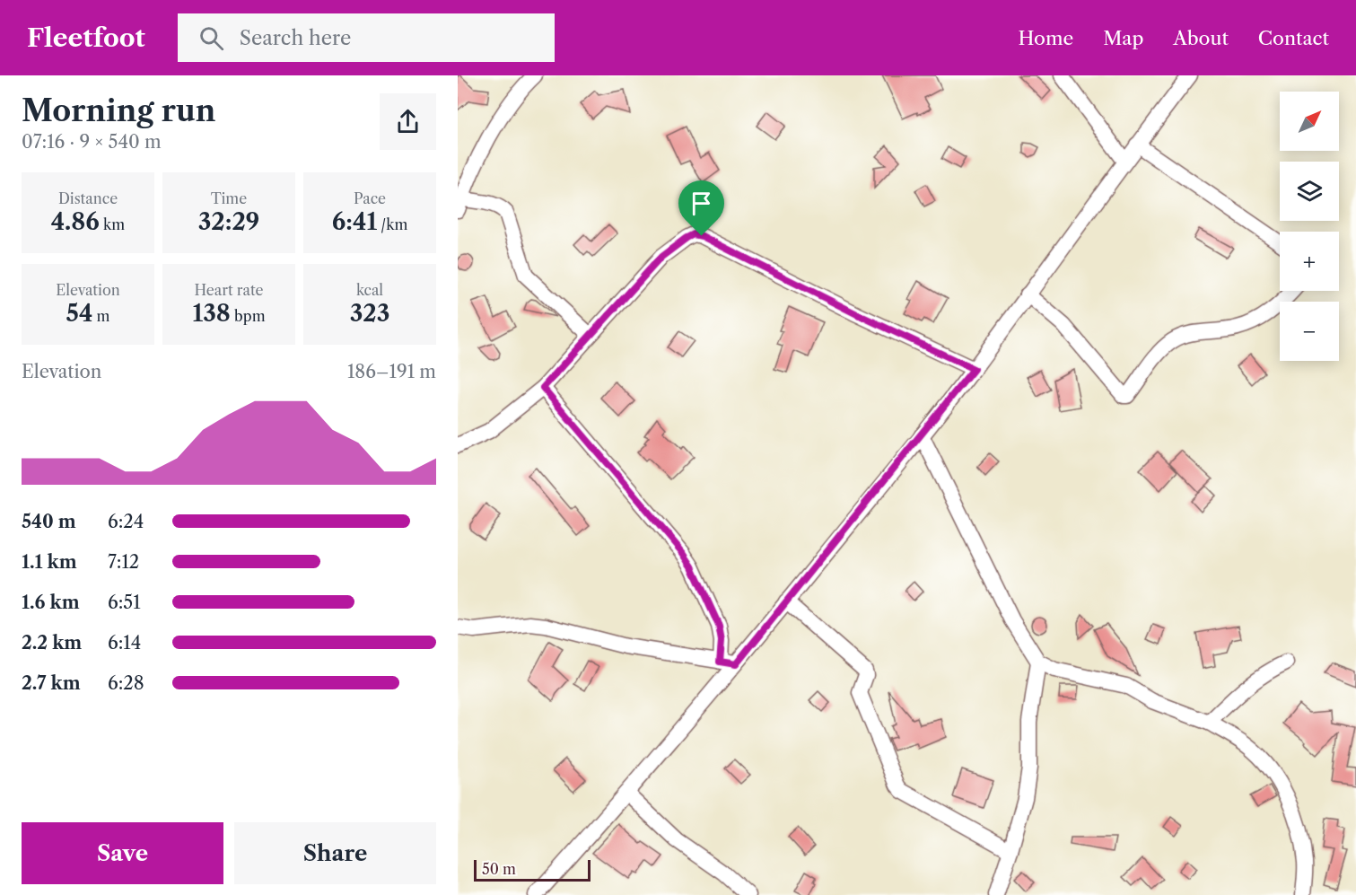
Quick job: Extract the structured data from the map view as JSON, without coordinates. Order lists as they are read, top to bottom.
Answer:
{
  "scale_bar": "50 m",
  "north": "top right",
  "page": {
    "header": "Fleetfoot",
    "search": "Search here",
    "nav": [
      "Home",
      "Map",
      "About",
      "Contact"
    ],
    "heading": ["Morning run", "07:16 · 9 × 540 m"],
    "map_buttons": ["+", "−"],
    "stats": [
      ["Distance", "4.86 km"],
      ["Time", "32:29"],
      ["Pace", "6:41 /km"],
      ["Elevation", "54 m"],
      ["Heart rate", "138 bpm"],
      ["kcal", "323"]
    ],
    "chart": ["Elevation", "186–191 m"],
    "list": [
      {
        "name": "540 m",
        "note": "6:24"
      },
      {
        "name": "1.1 km",
        "note": "7:12"
      },
      {
        "name": "1.6 km",
        "note": "6:51"
      },
      {
        "name": "2.2 km",
        "note": "6:14"
      },
      {
        "name": "2.7 km",
        "note": "6:28"
      }
    ],
    "buttons": ["Save", "Share"],
    "scale": "50 m"
  }
}
